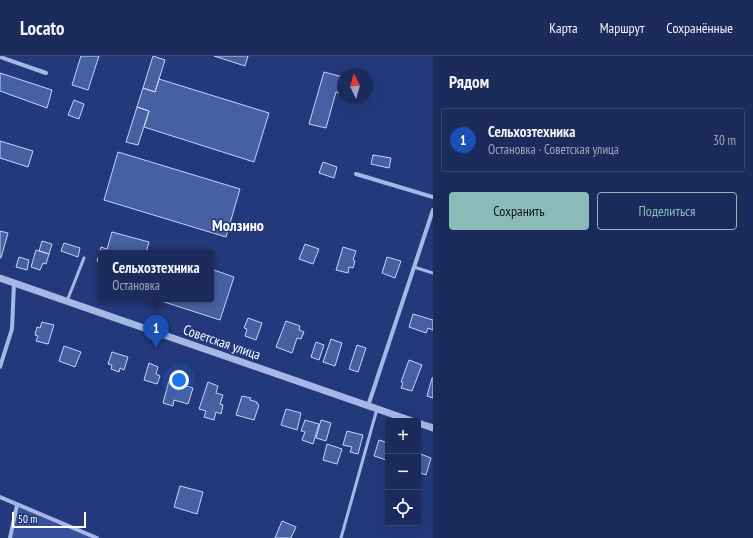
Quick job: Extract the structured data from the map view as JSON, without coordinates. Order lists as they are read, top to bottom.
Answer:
{
  "streets": {
    "street": ["Советская улица"]
  },
  "districts": ["Молзино"],
  "scale_bar": "50 m",
  "north": "top",
  "page": {
    "header": "Locato",
    "nav": ["Карта", "Маршрут", "Сохранённые"],
    "heading": "Рядом",
    "list": [
      {
        "mark": "1",
        "name": "Сельхозтехника",
        "note": "Остановка · Советская улица",
        "value": "30 m"
      }
    ],
    "buttons": ["Сохранить", "Поделиться"],
    "popup": ["Сельхозтехника", "Остановка"],
    "pins": "1",
    "map_buttons": ["+", "−"],
    "scale": "50 m"
  }
}
